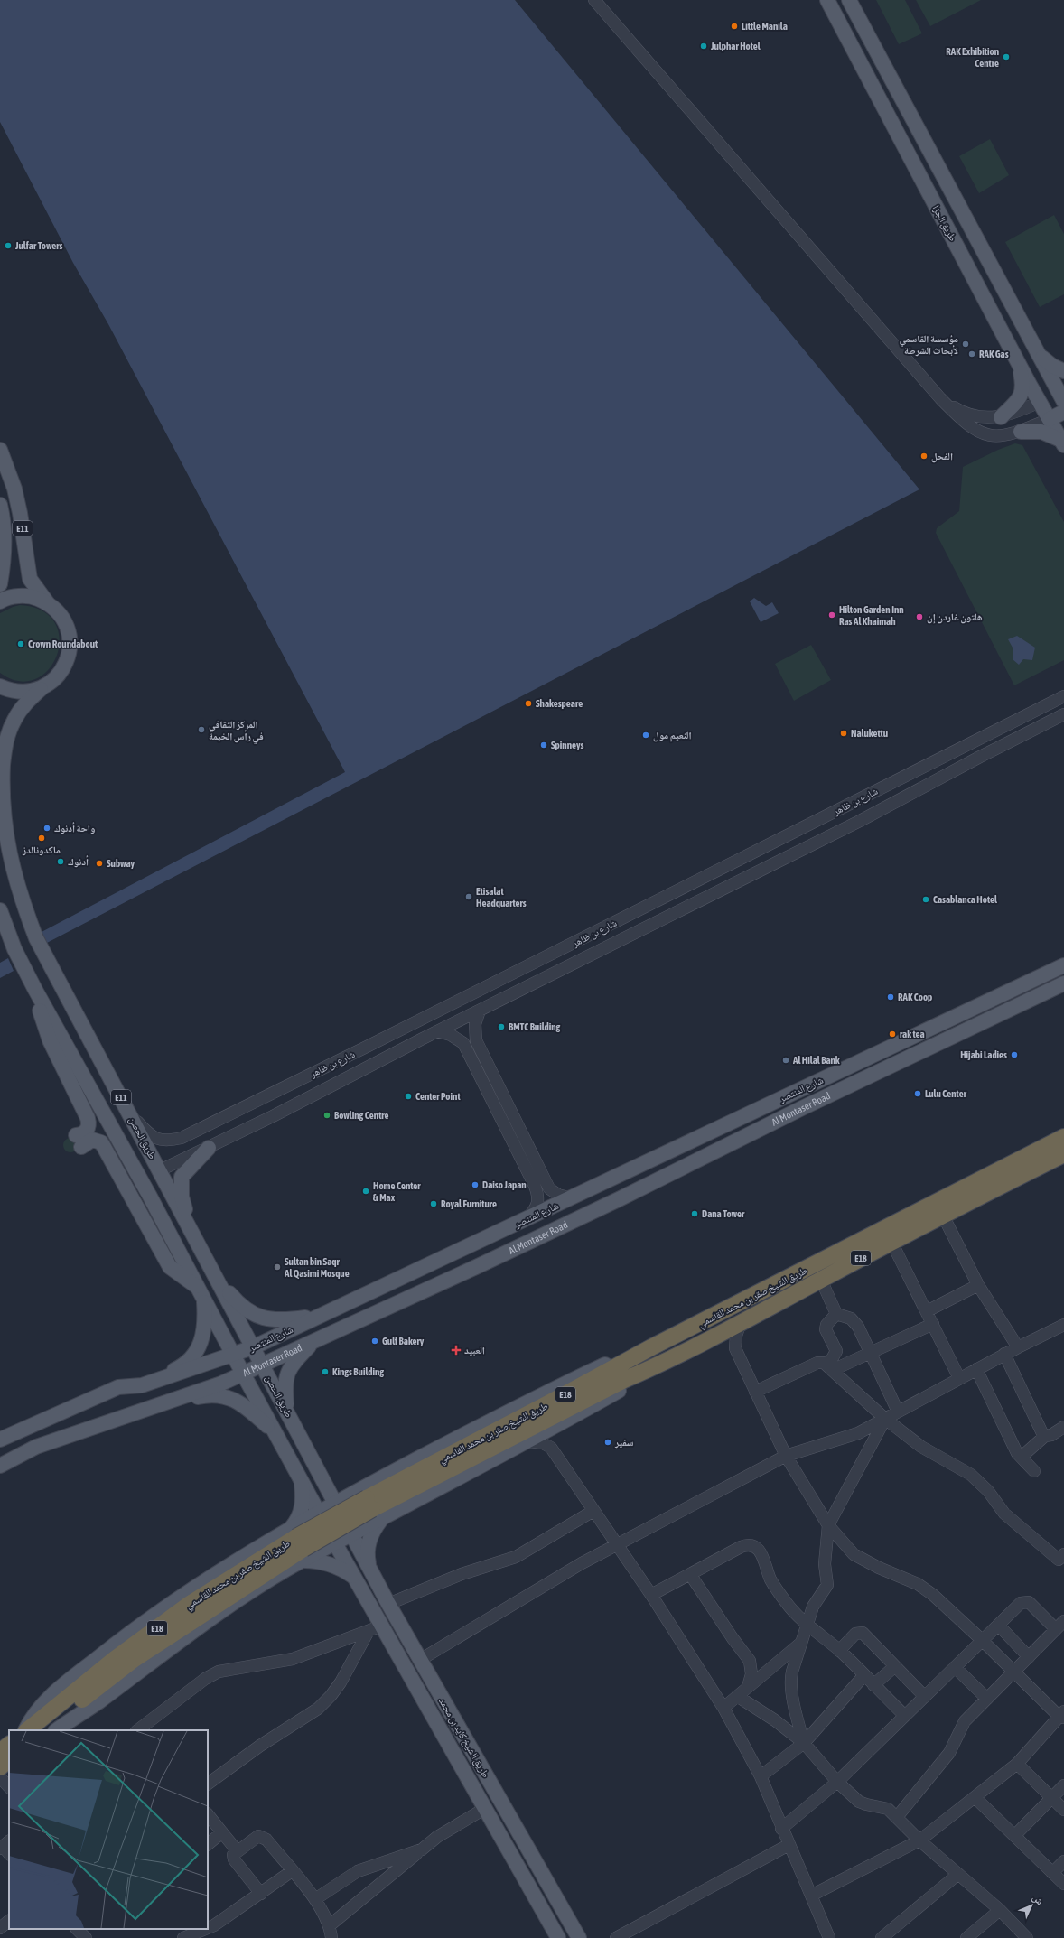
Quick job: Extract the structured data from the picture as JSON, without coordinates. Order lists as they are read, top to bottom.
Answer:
{
  "streets": {
    "highway": ["E18", "طريق الشيخ صقر بن محمد القاسمي"],
    "main road": [
      "طريق الجزا",
      "E11",
      "شارع المنتصر",
      "Al Montaser Road",
      "طريق الحصن",
      "طريق الشيخ كايد بن محمد"
    ],
    "street": ["شارع بن ظاهر"]
  },
  "crossings": [
    ["E11", "طريق الحصن"],
    ["شارع بن ظاهر", "طريق الحصن"],
    ["شارع المنتصر", "طريق الحصن"],
    ["Al Montaser Road", "طريق الحصن"],
    ["طريق الحصن", "طريق الشيخ كايد بن محمد"]
  ],
  "places": {
    "other": [
      "Little Manila",
      "Julphar Hotel",
      "RAK Exhibition Centre",
      "Julfar Towers",
      "مؤسسة القاسمي لأبحاث الشرطة",
      "RAK Gas",
      "الفحل",
      "Hilton Garden Inn Ras Al Khaimah",
      "هلتون غاردن إن",
      "Crown Roundabout",
      "Shakespeare",
      "المركز الثقافي في رأس الخيمة",
      "Nalukettu",
      "النعيم مول",
      "Spinneys",
      "واحة أدنوك",
      "ماكدونالدز",
      "أدنوك",
      "Subway",
      "Etisalat Headquarters",
      "Casablanca Hotel",
      "RAK Coop",
      "BMTC Building",
      "rak tea",
      "Hijabi Ladies",
      "Al Hilal Bank",
      "Lulu Center",
      "Center Point",
      "Bowling Centre",
      "Daiso Japan",
      "Home Center & Max",
      "Royal Furniture",
      "Dana Tower",
      "Sultan bin Saqr Al Qasimi Mosque",
      "Gulf Bakery",
      "Kings Building",
      "سفير"
    ],
    "health": ["العبيد"]
  },
  "north": "top right"
}
